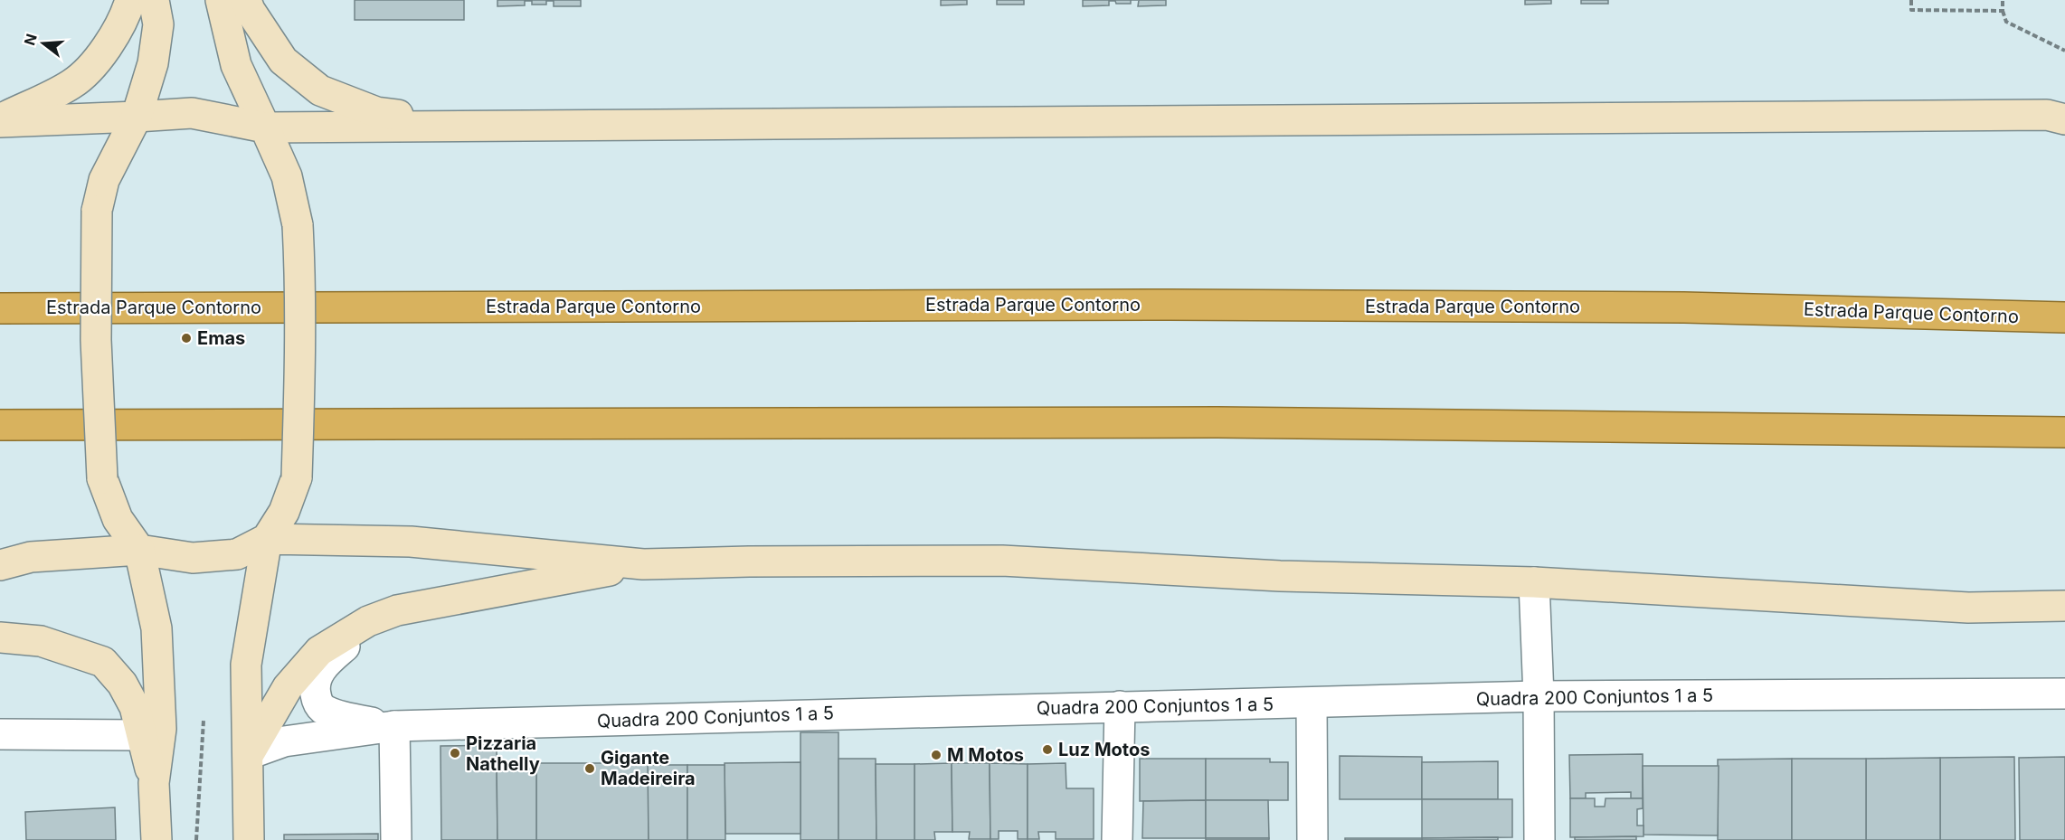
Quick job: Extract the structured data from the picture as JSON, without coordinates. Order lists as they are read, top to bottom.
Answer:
{
  "streets": {
    "highway": ["Estrada Parque Contorno"],
    "street": ["Quadra 200 Conjuntos 1 a 5"]
  },
  "places": [
    "Emas",
    "Luz Motos",
    "Pizzaria Nathelly",
    "M Motos",
    "Gigante Madeireira"
  ],
  "north": "left"
}
